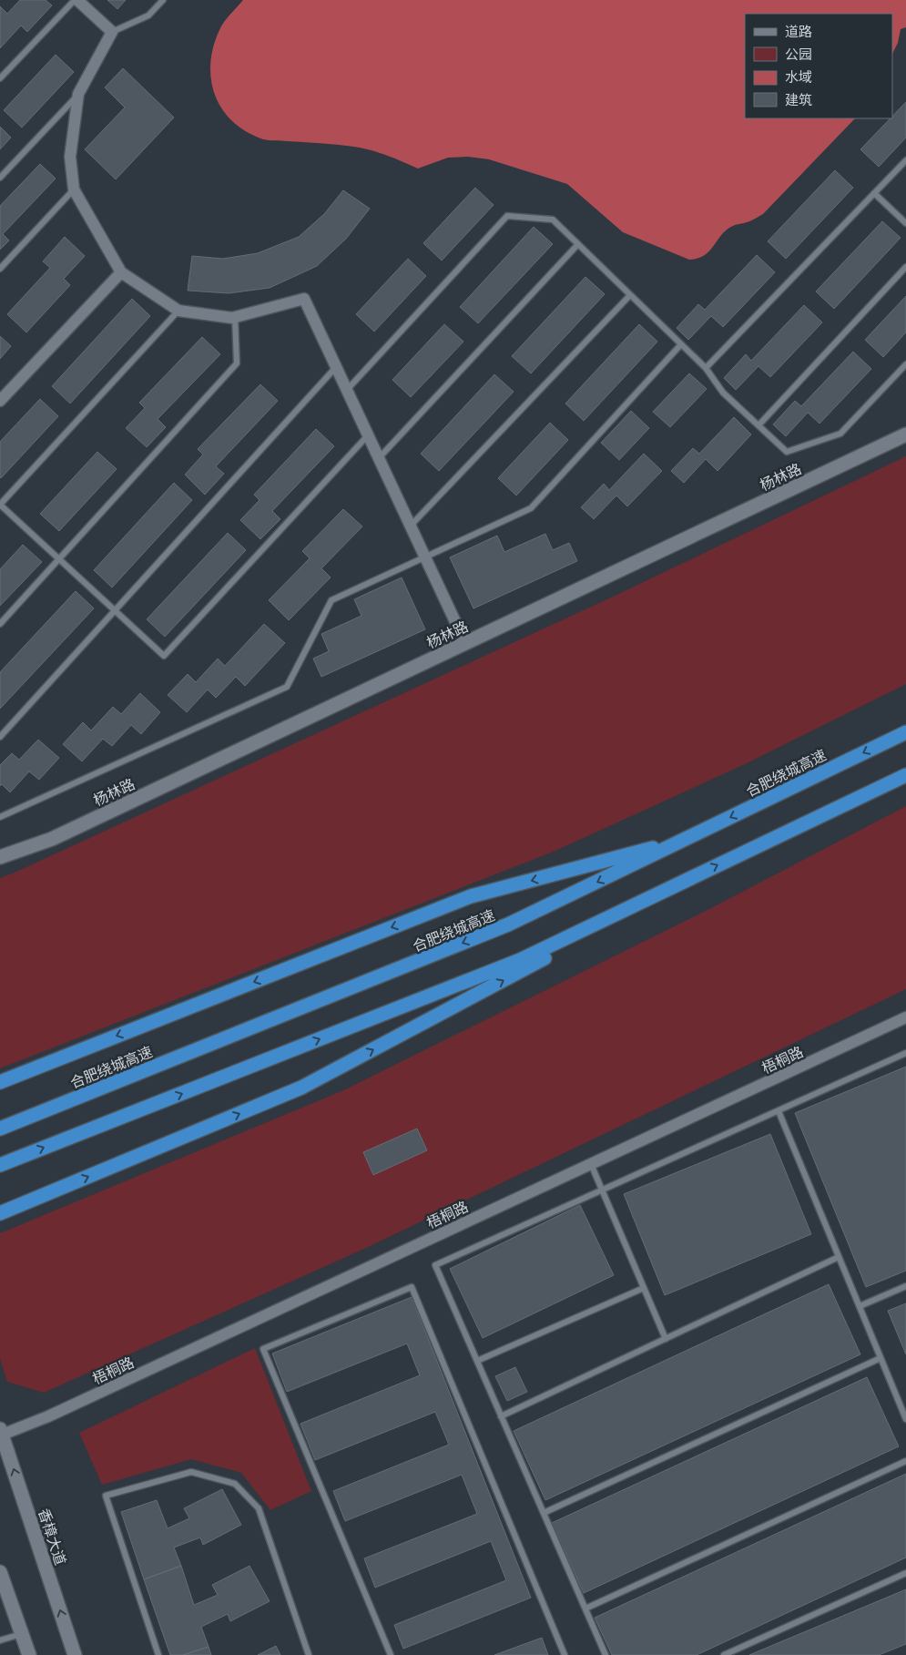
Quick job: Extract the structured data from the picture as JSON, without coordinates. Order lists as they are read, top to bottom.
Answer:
{
  "streets": {
    "highway": ["合肥绕城高速"],
    "street": ["杨林路", "梧桐路", "香樟大道"]
  },
  "crossings": [
    ["梧桐路", "香樟大道"]
  ],
  "legend": [
    "道路",
    "公园",
    "水域",
    "建筑"
  ]
}
